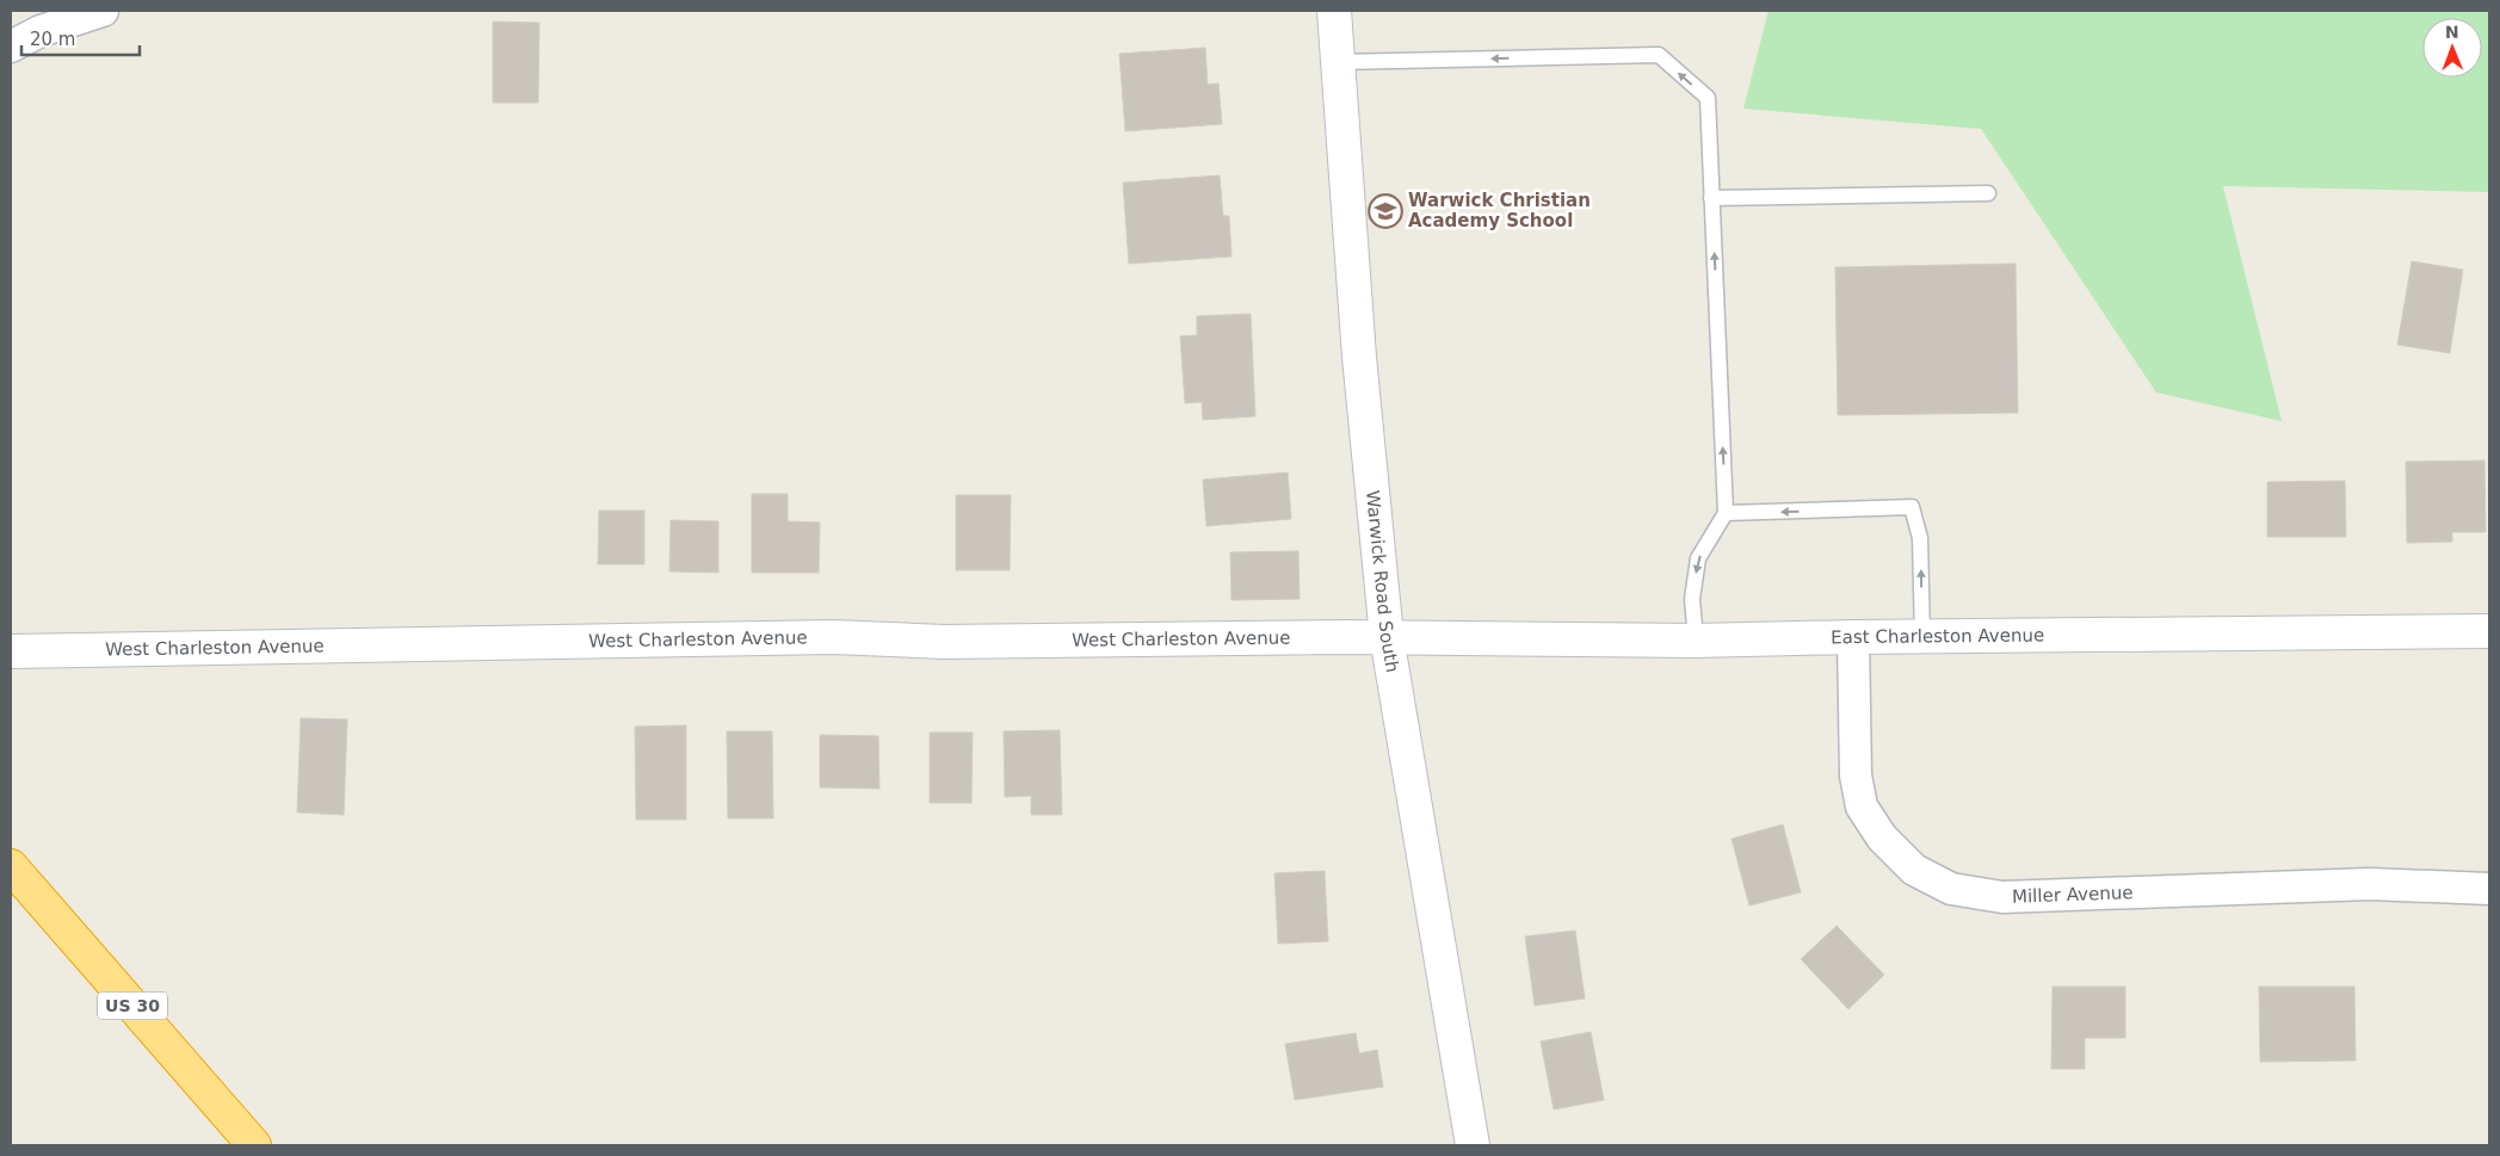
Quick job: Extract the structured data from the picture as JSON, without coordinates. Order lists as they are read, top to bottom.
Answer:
{
  "streets": {
    "highway": ["US 30"],
    "street": [
      "Warwick Road South",
      "East Charleston Avenue",
      "West Charleston Avenue",
      "Miller Avenue"
    ]
  },
  "crossings": [
    ["Warwick Road South", "East Charleston Avenue"],
    ["Warwick Road South", "West Charleston Avenue"],
    ["East Charleston Avenue", "West Charleston Avenue"],
    ["East Charleston Avenue", "Miller Avenue"]
  ],
  "places": {
    "school or university": ["Warwick Christian Academy School"]
  },
  "scale_bar": "20 m",
  "north": "top"
}
